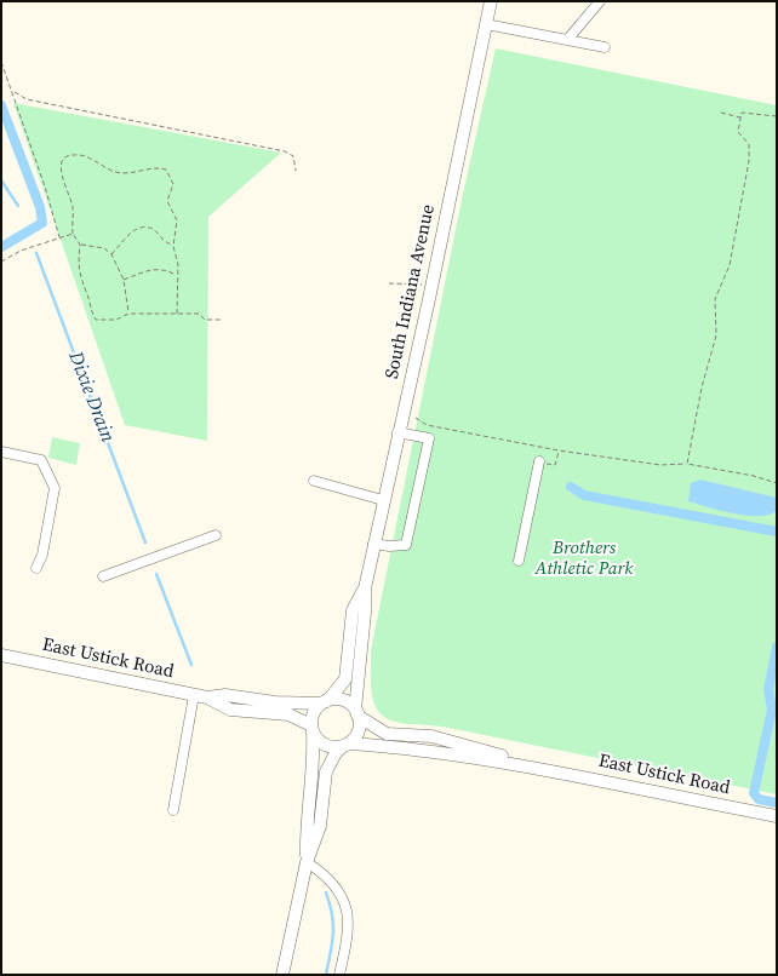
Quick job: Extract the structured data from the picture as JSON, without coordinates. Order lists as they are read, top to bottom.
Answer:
{
  "streets": {
    "main road": ["South Indiana Avenue", "East Ustick Road"]
  },
  "crossings": [
    ["South Indiana Avenue", "East Ustick Road"]
  ],
  "water": ["Dixie Drain"],
  "parks": ["Brothers Athletic Park"]
}
